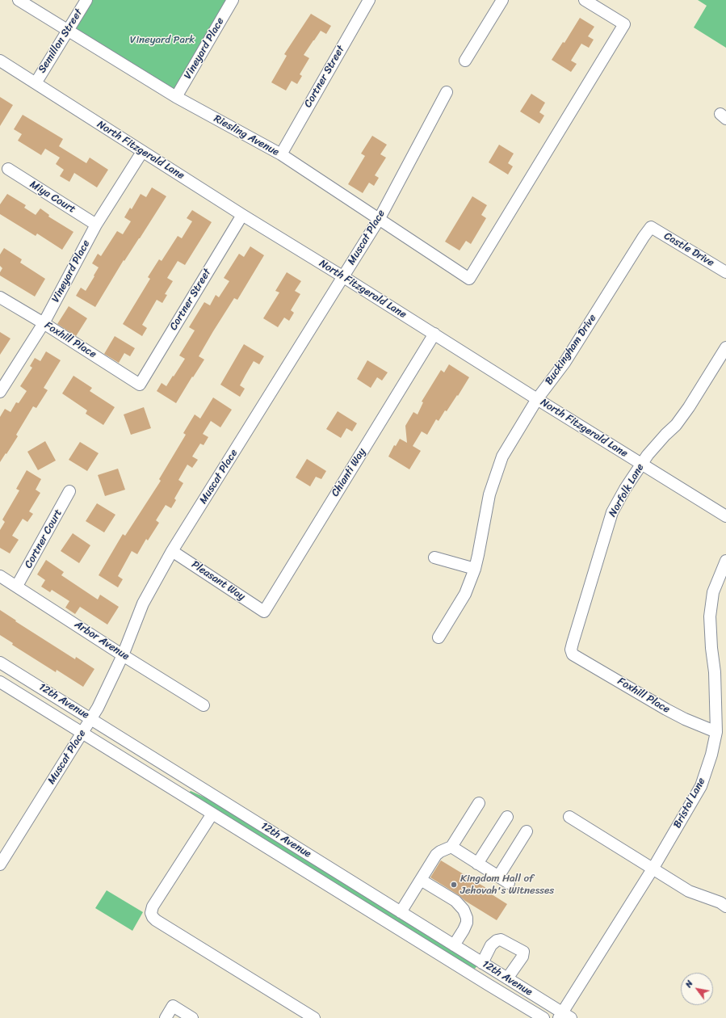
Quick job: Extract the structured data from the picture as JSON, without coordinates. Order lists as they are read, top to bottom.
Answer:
{
  "streets": {
    "street": [
      "Semillon Street",
      "Vineyard Place",
      "Cortner Street",
      "Riesling Avenue",
      "North Fitzgerald Lane",
      "Miya Court",
      "Muscat Place",
      "Castle Drive",
      "Foxhill Place",
      "Buckingham Drive",
      "Chianti Way",
      "Norfolk Lane",
      "Cortner Court",
      "Pleasant Way",
      "Arbor Avenue",
      "12th Avenue",
      "Bristol Lane"
    ]
  },
  "crossings": [
    ["Semillon Street", "Riesling Avenue"],
    ["Semillon Street", "North Fitzgerald Lane"],
    ["Vineyard Place", "Riesling Avenue"],
    ["Vineyard Place", "North Fitzgerald Lane"],
    ["Vineyard Place", "Miya Court"],
    ["Vineyard Place", "Foxhill Place"],
    ["Cortner Street", "Riesling Avenue"],
    ["Cortner Street", "North Fitzgerald Lane"],
    ["Cortner Street", "Foxhill Place"],
    ["Riesling Avenue", "Muscat Place"],
    ["North Fitzgerald Lane", "Muscat Place"],
    ["North Fitzgerald Lane", "Buckingham Drive"],
    ["North Fitzgerald Lane", "Chianti Way"],
    ["North Fitzgerald Lane", "Norfolk Lane"],
    ["Muscat Place", "Pleasant Way"],
    ["Muscat Place", "Arbor Avenue"],
    ["Muscat Place", "12th Avenue"],
    ["Castle Drive", "Buckingham Drive"],
    ["Foxhill Place", "Norfolk Lane"],
    ["Foxhill Place", "Bristol Lane"],
    ["Chianti Way", "Pleasant Way"],
    ["Cortner Court", "Arbor Avenue"],
    ["12th Avenue", "Bristol Lane"]
  ],
  "parks": ["Vineyard Park"],
  "places": ["Kingdom Hall of Jehovah's Witnesses"],
  "north": "top left"
}
